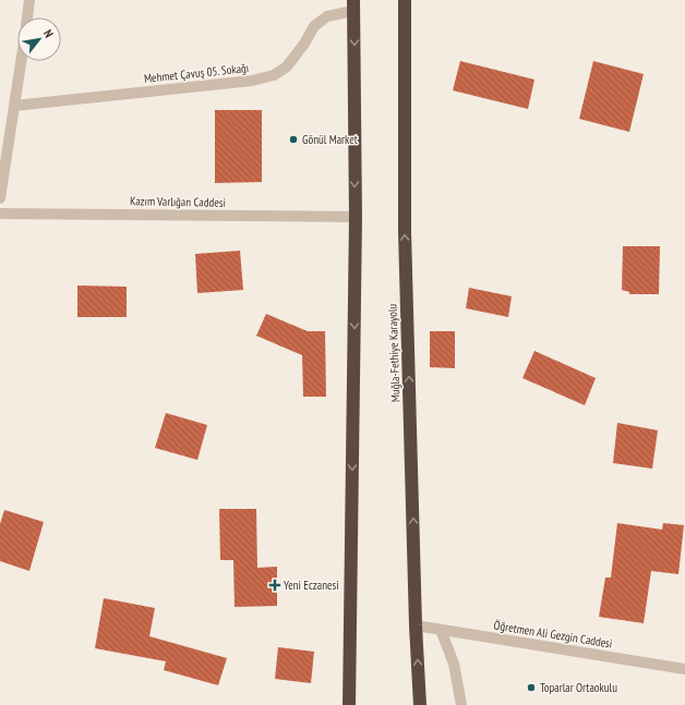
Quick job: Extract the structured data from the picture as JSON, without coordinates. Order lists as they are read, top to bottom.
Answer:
{
  "streets": {
    "highway": ["Muğla-Fethiye Karayolu"],
    "street": ["Mehmet Çavuş 05. Sokağı", "Kazım Varlığan Caddesi", "Öğretmen Ali Gezgin Caddesi"]
  },
  "crossings": [
    ["Muğla-Fethiye Karayolu", "Öğretmen Ali Gezgin Caddesi"]
  ],
  "places": {
    "other": ["Gönül Market", "Toparlar Ortaokulu"],
    "health": ["Yeni Eczanesi"]
  },
  "north": "top right"
}
